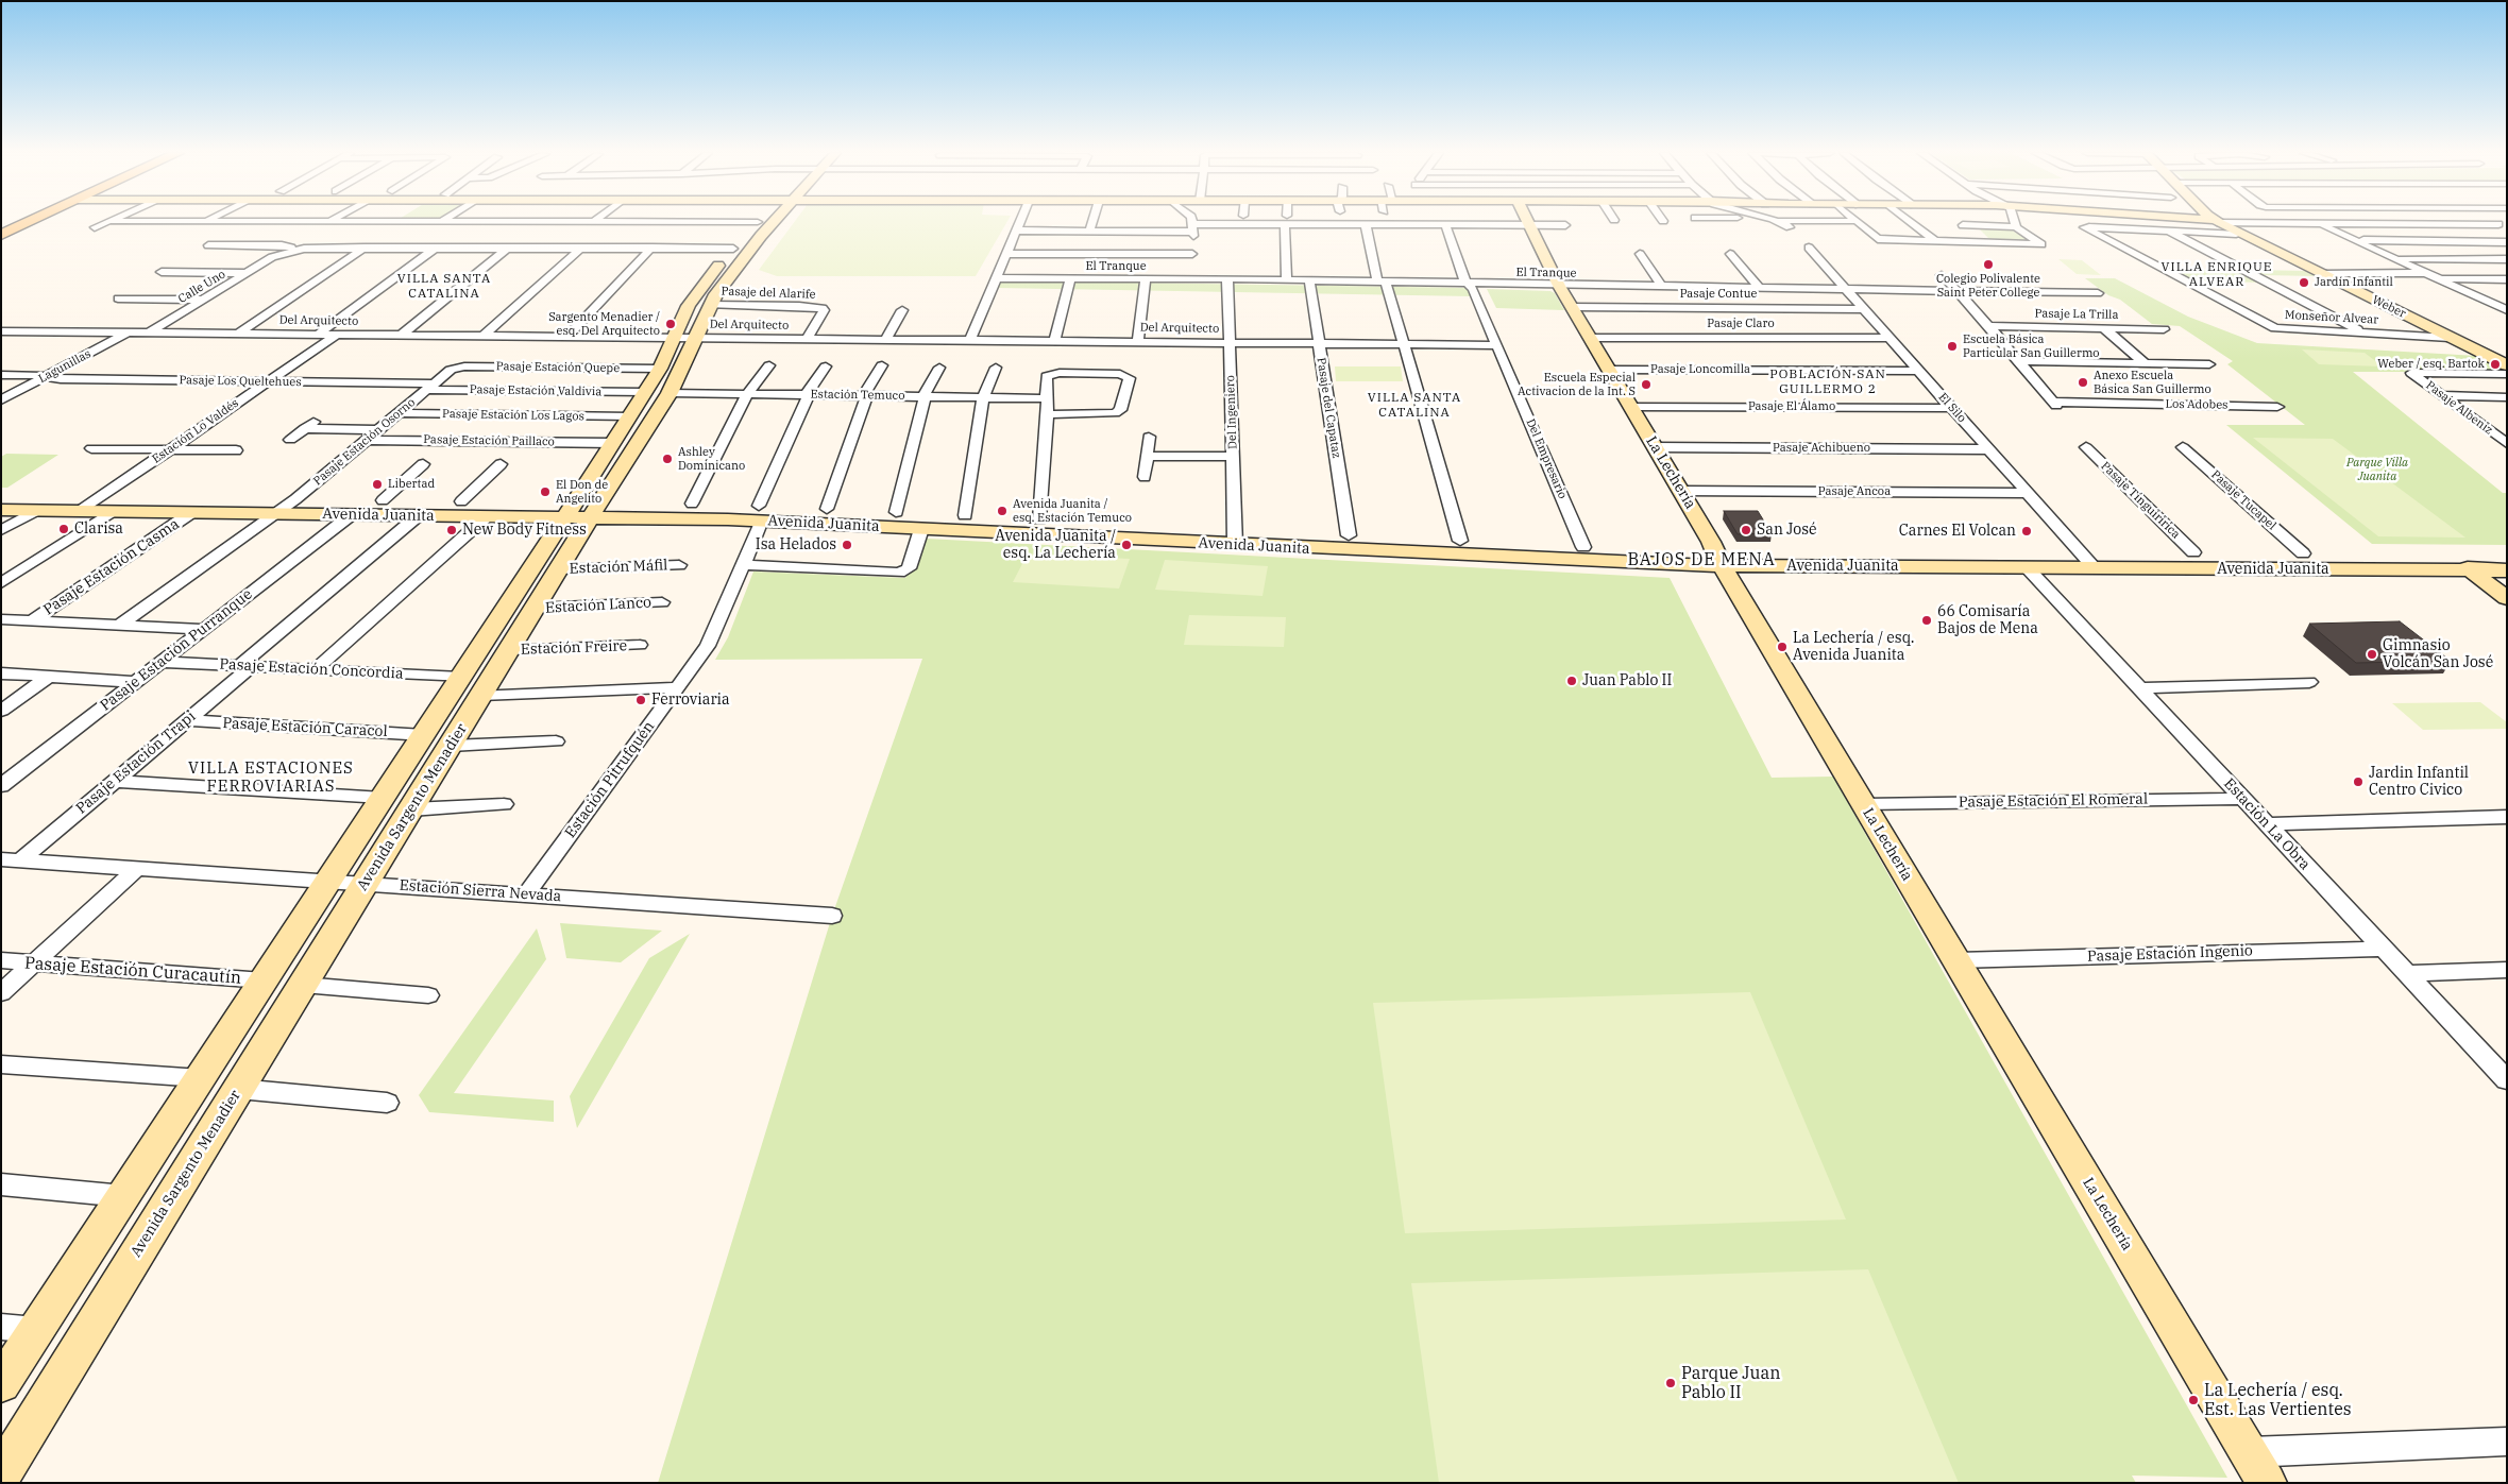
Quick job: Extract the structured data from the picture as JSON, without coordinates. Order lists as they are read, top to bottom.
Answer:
{
  "streets": {
    "street": [
      "El Tranque",
      "Calle Uno",
      "Pasaje del Alarife",
      "Pasaje Contue",
      "Weber",
      "Pasaje La Trilla",
      "Monseñor Alvear",
      "Del Arquitecto",
      "Pasaje Claro",
      "Lagunillas",
      "Pasaje Estación Quepe",
      "Pasaje Loncomilla",
      "Pasaje Los Queltehues",
      "Pasaje Estación Valdivia",
      "Estación Temuco",
      "Los Adobes",
      "Pasaje El Álamo",
      "Pasaje del Capataz",
      "El Silo",
      "Pasaje Albeniz",
      "Del Ingeniero",
      "Pasaje Estación Los Lagos",
      "Estación Lo Valdés",
      "Pasaje Estación Paillaco",
      "Pasaje Estación Osorno",
      "Pasaje Achibueno",
      "Del Empresario",
      "La Lechería",
      "Pasaje Ancoa",
      "Pasaje Tinguiririca",
      "Pasaje Tucapel",
      "Avenida Juanita",
      "Pasaje Estación Casma",
      "Estación Máfil",
      "Estación Lanco",
      "Estación Freire",
      "Pasaje Estación Purranque",
      "Pasaje Estación Concordia",
      "Pasaje Estación Caracol",
      "Pasaje Estación Trapi",
      "Estación Pitrufquén",
      "Pasaje Estación El Romeral",
      "Avenida Sargento Menadier",
      "Estación La Obra",
      "Estación Sierra Nevada",
      "Pasaje Estación Ingenio",
      "Pasaje Estación Curacautín"
    ]
  },
  "crossings": [
    ["El Tranque", "Pasaje del Capataz"],
    ["El Tranque", "El Silo"],
    ["El Tranque", "Del Ingeniero"],
    ["El Tranque", "Del Empresario"],
    ["El Tranque", "La Lechería"],
    ["Calle Uno", "Del Arquitecto"],
    ["Pasaje del Alarife", "Del Arquitecto"],
    ["Pasaje del Alarife", "Avenida Sargento Menadier"],
    ["Pasaje Contue", "El Silo"],
    ["Pasaje Contue", "La Lechería"],
    ["Weber", "Monseñor Alvear"],
    ["Del Arquitecto", "Lagunillas"],
    ["Del Arquitecto", "Pasaje del Capataz"],
    ["Del Arquitecto", "Del Ingeniero"],
    ["Del Arquitecto", "Estación Lo Valdés"],
    ["Del Arquitecto", "Del Empresario"],
    ["Del Arquitecto", "Avenida Sargento Menadier"],
    ["Pasaje Claro", "El Silo"],
    ["Pasaje Claro", "La Lechería"],
    ["Lagunillas", "Pasaje Los Queltehues"],
    ["Pasaje Estación Quepe", "Pasaje Estación Osorno"],
    ["Pasaje Estación Quepe", "Avenida Sargento Menadier"],
    ["Pasaje Loncomilla", "El Silo"],
    ["Pasaje Loncomilla", "La Lechería"],
    ["Pasaje Los Queltehues", "Pasaje Estación Valdivia"],
    ["Pasaje Los Queltehues", "Estación Lo Valdés"],
    ["Pasaje Los Queltehues", "Pasaje Estación Osorno"],
    ["Pasaje Estación Valdivia", "Pasaje Estación Osorno"],
    ["Pasaje Estación Valdivia", "Avenida Sargento Menadier"],
    ["Estación Temuco", "Estación Pitrufquén"],
    ["Estación Temuco", "Avenida Sargento Menadier"],
    ["Pasaje El Álamo", "El Silo"],
    ["Pasaje El Álamo", "La Lechería"],
    ["Pasaje del Capataz", "Avenida Juanita"],
    ["El Silo", "Pasaje Achibueno"],
    ["El Silo", "Pasaje Ancoa"],
    ["El Silo", "Avenida Juanita"],
    ["Del Ingeniero", "Avenida Juanita"],
    ["Pasaje Estación Los Lagos", "Pasaje Estación Osorno"],
    ["Pasaje Estación Los Lagos", "Avenida Sargento Menadier"],
    ["Estación Lo Valdés", "Avenida Juanita"],
    ["Pasaje Estación Paillaco", "Pasaje Estación Osorno"],
    ["Pasaje Estación Paillaco", "Avenida Sargento Menadier"],
    ["Pasaje Estación Osorno", "Avenida Juanita"],
    ["Pasaje Achibueno", "La Lechería"],
    ["Del Empresario", "Avenida Juanita"],
    ["La Lechería", "Pasaje Ancoa"],
    ["La Lechería", "Avenida Juanita"],
    ["La Lechería", "Pasaje Estación El Romeral"],
    ["La Lechería", "Pasaje Estación Ingenio"],
    ["Pasaje Tinguiririca", "Avenida Juanita"],
    ["Pasaje Tucapel", "Avenida Juanita"],
    ["Avenida Juanita", "Pasaje Estación Casma"],
    ["Avenida Juanita", "Pasaje Estación Purranque"],
    ["Avenida Juanita", "Pasaje Estación Trapi"],
    ["Avenida Juanita", "Estación Pitrufquén"],
    ["Avenida Juanita", "Avenida Sargento Menadier"],
    ["Avenida Juanita", "Estación La Obra"],
    ["Estación Máfil", "Avenida Sargento Menadier"],
    ["Estación Lanco", "Avenida Sargento Menadier"],
    ["Estación Freire", "Avenida Sargento Menadier"],
    ["Pasaje Estación Purranque", "Pasaje Estación Concordia"],
    ["Pasaje Estación Concordia", "Pasaje Estación Trapi"],
    ["Pasaje Estación Concordia", "Avenida Sargento Menadier"],
    ["Pasaje Estación Caracol", "Pasaje Estación Trapi"],
    ["Pasaje Estación Caracol", "Avenida Sargento Menadier"],
    ["Pasaje Estación Trapi", "Estación Sierra Nevada"],
    ["Estación Pitrufquén", "Estación Sierra Nevada"],
    ["Pasaje Estación El Romeral", "Estación La Obra"],
    ["Avenida Sargento Menadier", "Estación Sierra Nevada"],
    ["Avenida Sargento Menadier", "Pasaje Estación Curacautín"],
    ["Estación La Obra", "Pasaje Estación Ingenio"]
  ],
  "districts": [
    "VILLA ENRIQUE ALVEAR",
    "VILLA SANTA CATALINA",
    "POBLACIÓN SAN GUILLERMO 2",
    "VILLA SANTA CATALINA",
    "BAJOS DE MENA",
    "VILLA ESTACIONES FERROVIARIAS"
  ],
  "parks": ["Parque Villa Juanita"],
  "places": [
    "Colegio Polivalente Saint Peter College",
    "Jardín Infantil",
    "Sargento Menadier / esq. Del Arquitecto",
    "Escuela Básica Particular San Guillermo",
    "Weber / esq. Bartok",
    "Anexo Escuela Básica San Guillermo",
    "Escuela Especial Activacion de la Int. S",
    "Ashley Dominicano",
    "Libertad",
    "El Don de Angelito",
    "Avenida Juanita / esq. Estación Temuco",
    "Clarisa",
    "New Body Fitness",
    "San José",
    "Carnes El Volcan",
    "Isa Helados",
    "Avenida Juanita / esq. La Lechería",
    "66 Comisaría Bajos de Mena",
    "La Lechería / esq. Avenida Juanita",
    "Gimnasio Volcán San José",
    "Juan Pablo II",
    "Ferroviaria",
    "Jardin Infantil Centro Civico",
    "Parque Juan Pablo II",
    "La Lechería / esq. Est. Las Vertientes"
  ]
}
